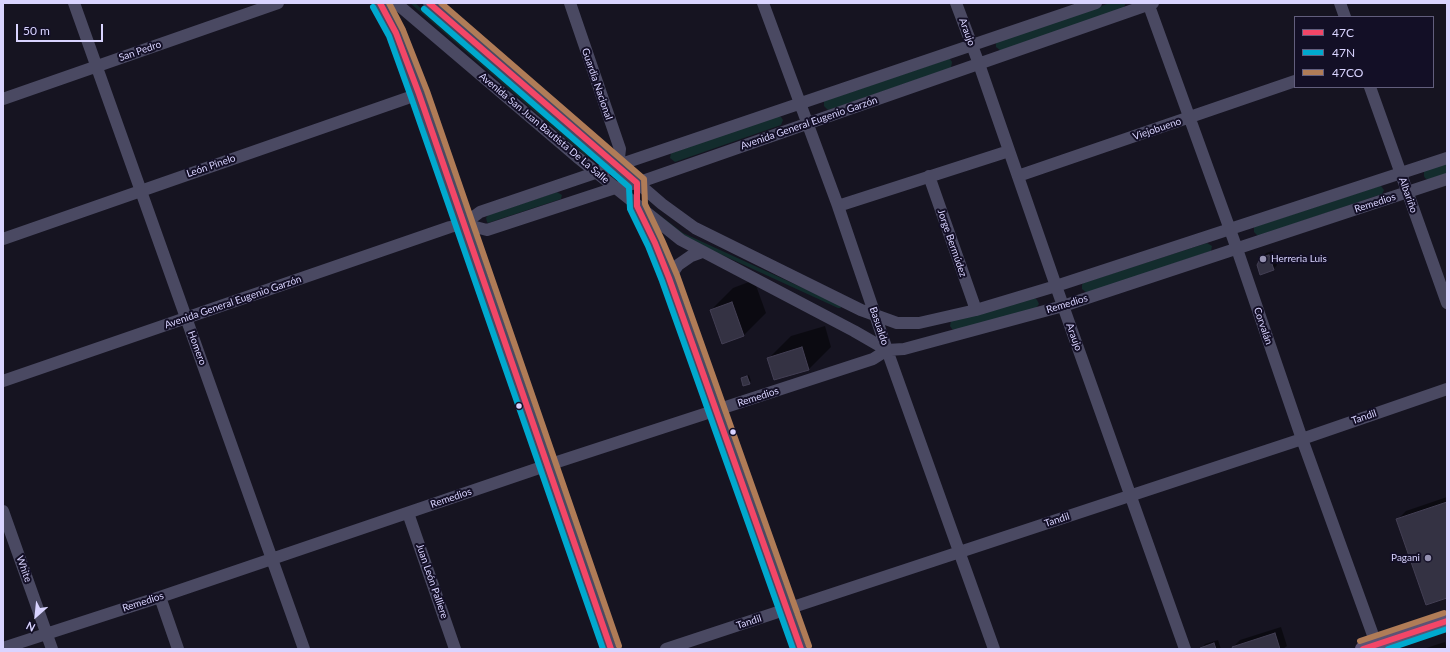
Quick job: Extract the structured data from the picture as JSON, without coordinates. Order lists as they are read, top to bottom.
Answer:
{
  "streets": {
    "street": [
      "Araujo",
      "San Pedro",
      "Guardia Nacional",
      "Avenida General Eugenio Garzón",
      "Avenida San Juan Bautista De La Salle",
      "Viejobueno",
      "León Pinelo",
      "Albariño",
      "Remedios",
      "Jorge Bermúdez",
      "Basualdo",
      "Corvalán",
      "Homero",
      "Tandil",
      "White",
      "Juan León Palliere"
    ]
  },
  "crossings": [
    ["Araujo", "Avenida General Eugenio Garzón"],
    ["Araujo", "Viejobueno"],
    ["Araujo", "Remedios"],
    ["Araujo", "Tandil"],
    ["San Pedro", "Homero"],
    ["Guardia Nacional", "Avenida General Eugenio Garzón"],
    ["Guardia Nacional", "Avenida San Juan Bautista De La Salle"],
    ["Avenida General Eugenio Garzón", "Avenida San Juan Bautista De La Salle"],
    ["Avenida General Eugenio Garzón", "Basualdo"],
    ["Avenida General Eugenio Garzón", "Corvalán"],
    ["Avenida General Eugenio Garzón", "Homero"],
    ["Avenida San Juan Bautista De La Salle", "Remedios"],
    ["Avenida San Juan Bautista De La Salle", "Basualdo"],
    ["Viejobueno", "Corvalán"],
    ["León Pinelo", "Homero"],
    ["Albariño", "Remedios"],
    ["Remedios", "Jorge Bermúdez"],
    ["Remedios", "Basualdo"],
    ["Remedios", "Corvalán"],
    ["Remedios", "Homero"],
    ["Remedios", "White"],
    ["Remedios", "Juan León Palliere"],
    ["Basualdo", "Tandil"],
    ["Corvalán", "Tandil"]
  ],
  "places": ["Herreria Luis", "Pagani"],
  "lines": ["transit line 47C", "transit line 47CO", "transit line 47N"],
  "legend": ["47C", "47N", "47CO"],
  "scale_bar": "50 m",
  "north": "bottom left"
}
